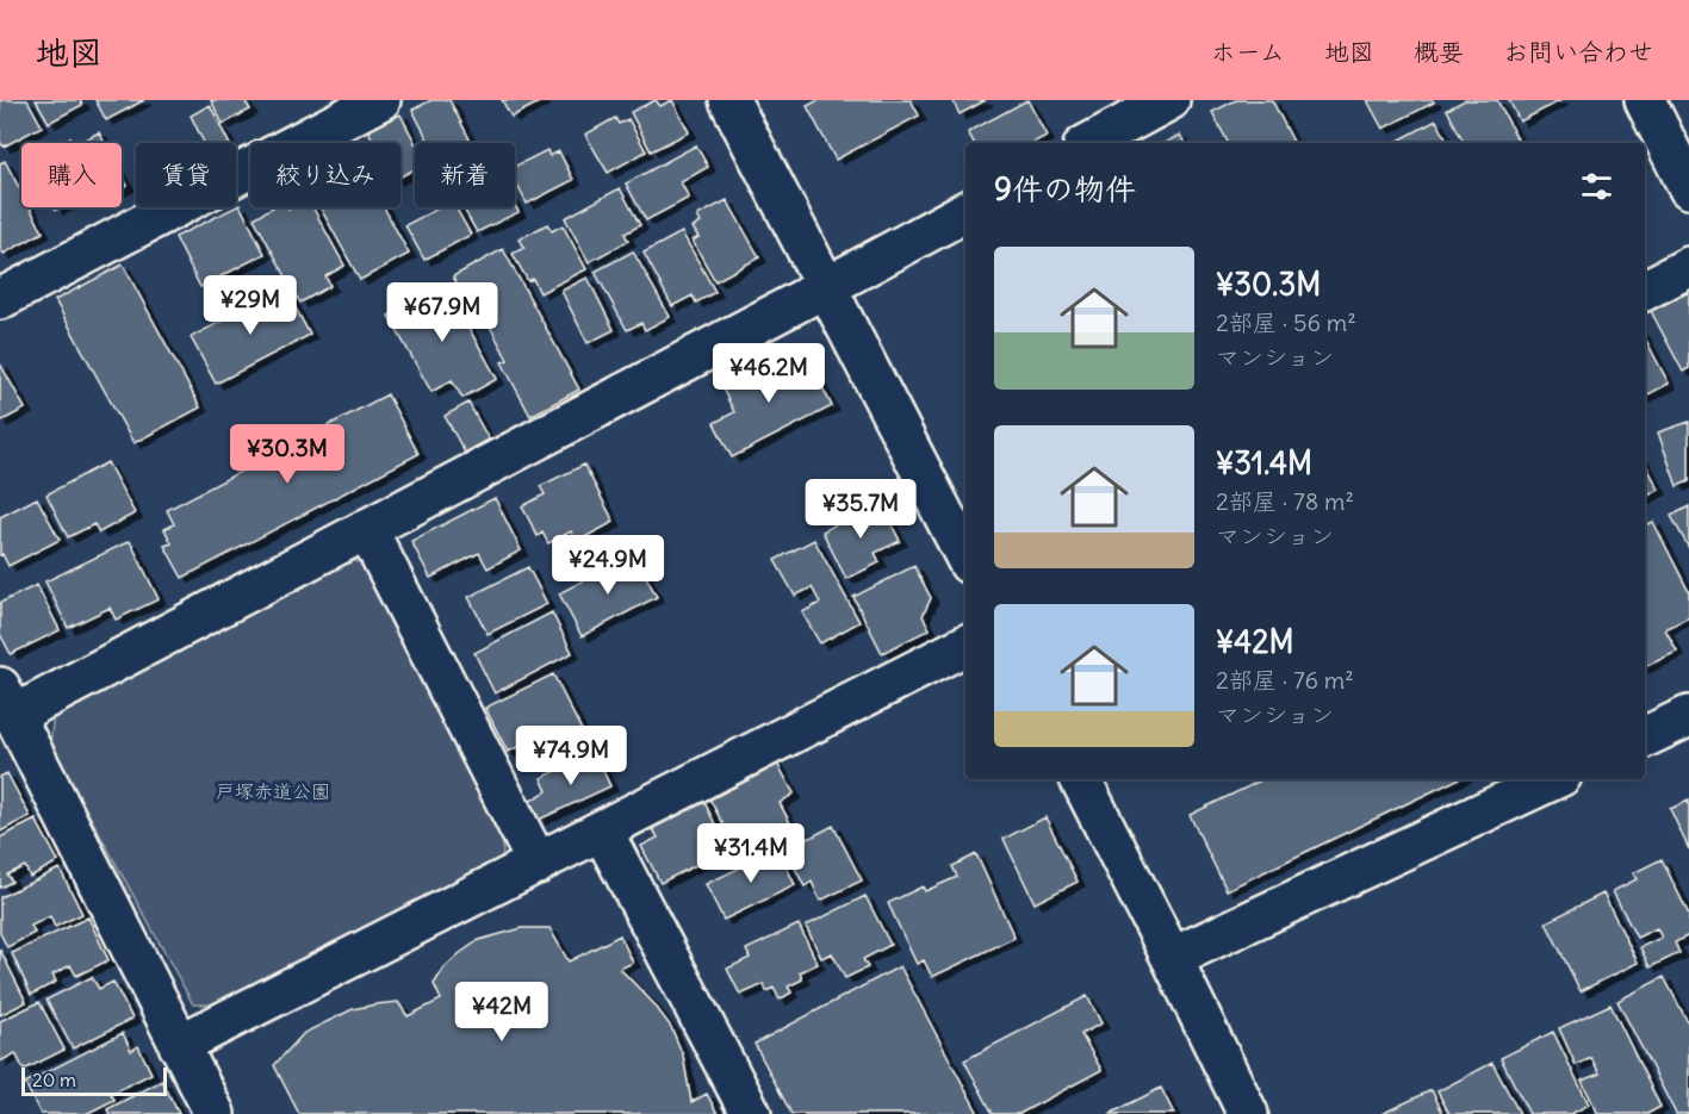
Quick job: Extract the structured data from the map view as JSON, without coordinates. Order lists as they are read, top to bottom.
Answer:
{
  "parks": ["戸塚赤道公園"],
  "scale_bar": "20 m",
  "page": {
    "header": "地図",
    "nav": [
      "ホーム",
      "地図",
      "概要",
      "お問い合わせ"
    ],
    "chip": [
      "購入",
      "賃貸",
      "絞り込み",
      "新着"
    ],
    "heading": "9件の物件",
    "list": [
      {
        "name": "¥30.3M",
        "note": "2部屋 · 56 m² · マンション"
      },
      {
        "name": "¥31.4M",
        "note": "2部屋 · 78 m² · マンション"
      },
      {
        "name": "¥42M",
        "note": "2部屋 · 76 m² · マンション"
      }
    ],
    "price": [
      "¥29M",
      "¥67.9M",
      "¥46.2M",
      "¥30.3M",
      "¥35.7M",
      "¥24.9M",
      "¥74.9M",
      "¥31.4M",
      "¥42M"
    ],
    "scale": "20 m"
  }
}
